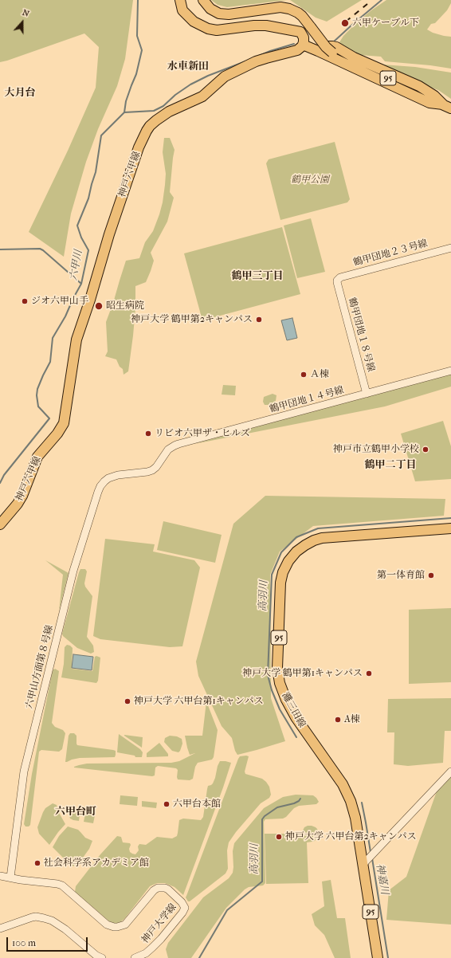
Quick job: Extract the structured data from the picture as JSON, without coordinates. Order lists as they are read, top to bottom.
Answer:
{
  "streets": {
    "main road": ["95", "神戸六甲線", "灘三田線"],
    "street": [
      "鶴甲団地２３号線",
      "鶴甲団地１８号線",
      "鶴甲団地１４号線",
      "六甲山方面第８号線",
      "神戸大学線"
    ]
  },
  "crossings": [
    ["鶴甲団地２３号線", "鶴甲団地１８号線"],
    ["鶴甲団地１８号線", "鶴甲団地１４号線"],
    ["鶴甲団地１４号線", "六甲山方面第８号線"],
    ["六甲山方面第８号線", "神戸大学線"]
  ],
  "districts": [
    "水車新田",
    "大月台",
    "鶴甲三丁目",
    "鶴甲二丁目",
    "六甲台町"
  ],
  "water": ["六甲川", "高羽川", "神嘉川"],
  "parks": ["鶴甲公園"],
  "places": [
    "六甲ケーブル下",
    "ジオ六甲山手",
    "昭生病院",
    "神戸大学 鶴甲第2キャンパス",
    "Ａ棟",
    "リビオ六甲ザ・ヒルズ",
    "神戸市立鶴甲小学校",
    "第一体育館",
    "神戸大学 鶴甲第1キャンパス",
    "神戸大学 六甲台第1キャンパス",
    "A棟",
    "六甲台本館",
    "神戸大学 六甲台第2キャンパス",
    "社会科学系アカデミア館"
  ],
  "scale_bar": "100 m",
  "north": "top"
}
